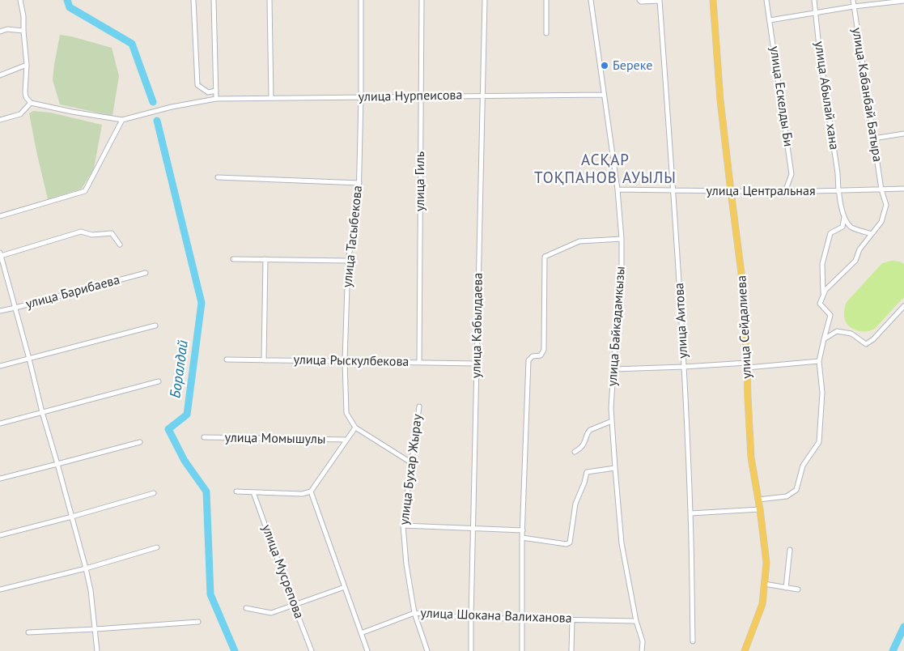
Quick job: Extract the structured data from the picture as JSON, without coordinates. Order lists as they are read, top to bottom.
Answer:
{
  "streets": {
    "main road": ["улица Сейдалиева"],
    "street": [
      "улица Кабанбай Батыра",
      "улица Абылай хана",
      "улица Нурпеисова",
      "улица Ескелды Би",
      "улица Гиль",
      "улица Центральная",
      "улица Тасыбекова",
      "улица Барибаева",
      "улица Аитова",
      "улица Кабылдаева",
      "улица Байкадамкызы",
      "улица Рыскулбекова",
      "улица Момышулы",
      "улица Бухар Жырау",
      "улица Мусрепова",
      "улица Шокана Валиханова"
    ]
  },
  "crossings": [
    ["улица Кабанбай Батыра", "улица Центральная"],
    ["улица Абылай хана", "улица Центральная"],
    ["улица Нурпеисова", "улица Гиль"],
    ["улица Нурпеисова", "улица Тасыбекова"],
    ["улица Нурпеисова", "улица Кабылдаева"],
    ["улица Нурпеисова", "улица Байкадамкызы"],
    ["улица Ескелды Би", "улица Центральная"],
    ["улица Гиль", "улица Рыскулбекова"],
    ["улица Центральная", "улица Аитова"],
    ["улица Центральная", "улица Байкадамкызы"],
    ["улица Центральная", "улица Сейдалиева"],
    ["улица Тасыбекова", "улица Рыскулбекова"],
    ["улица Кабылдаева", "улица Рыскулбекова"],
    ["улица Кабылдаева", "улица Шокана Валиханова"],
    ["улица Байкадамкызы", "улица Шокана Валиханова"],
    ["улица Бухар Жырау", "улица Шокана Валиханова"]
  ],
  "districts": ["АСҚАР ТОҚПАНОВ АУЫЛЫ"],
  "water": ["Боралдай"],
  "places": ["Береке"]
}
